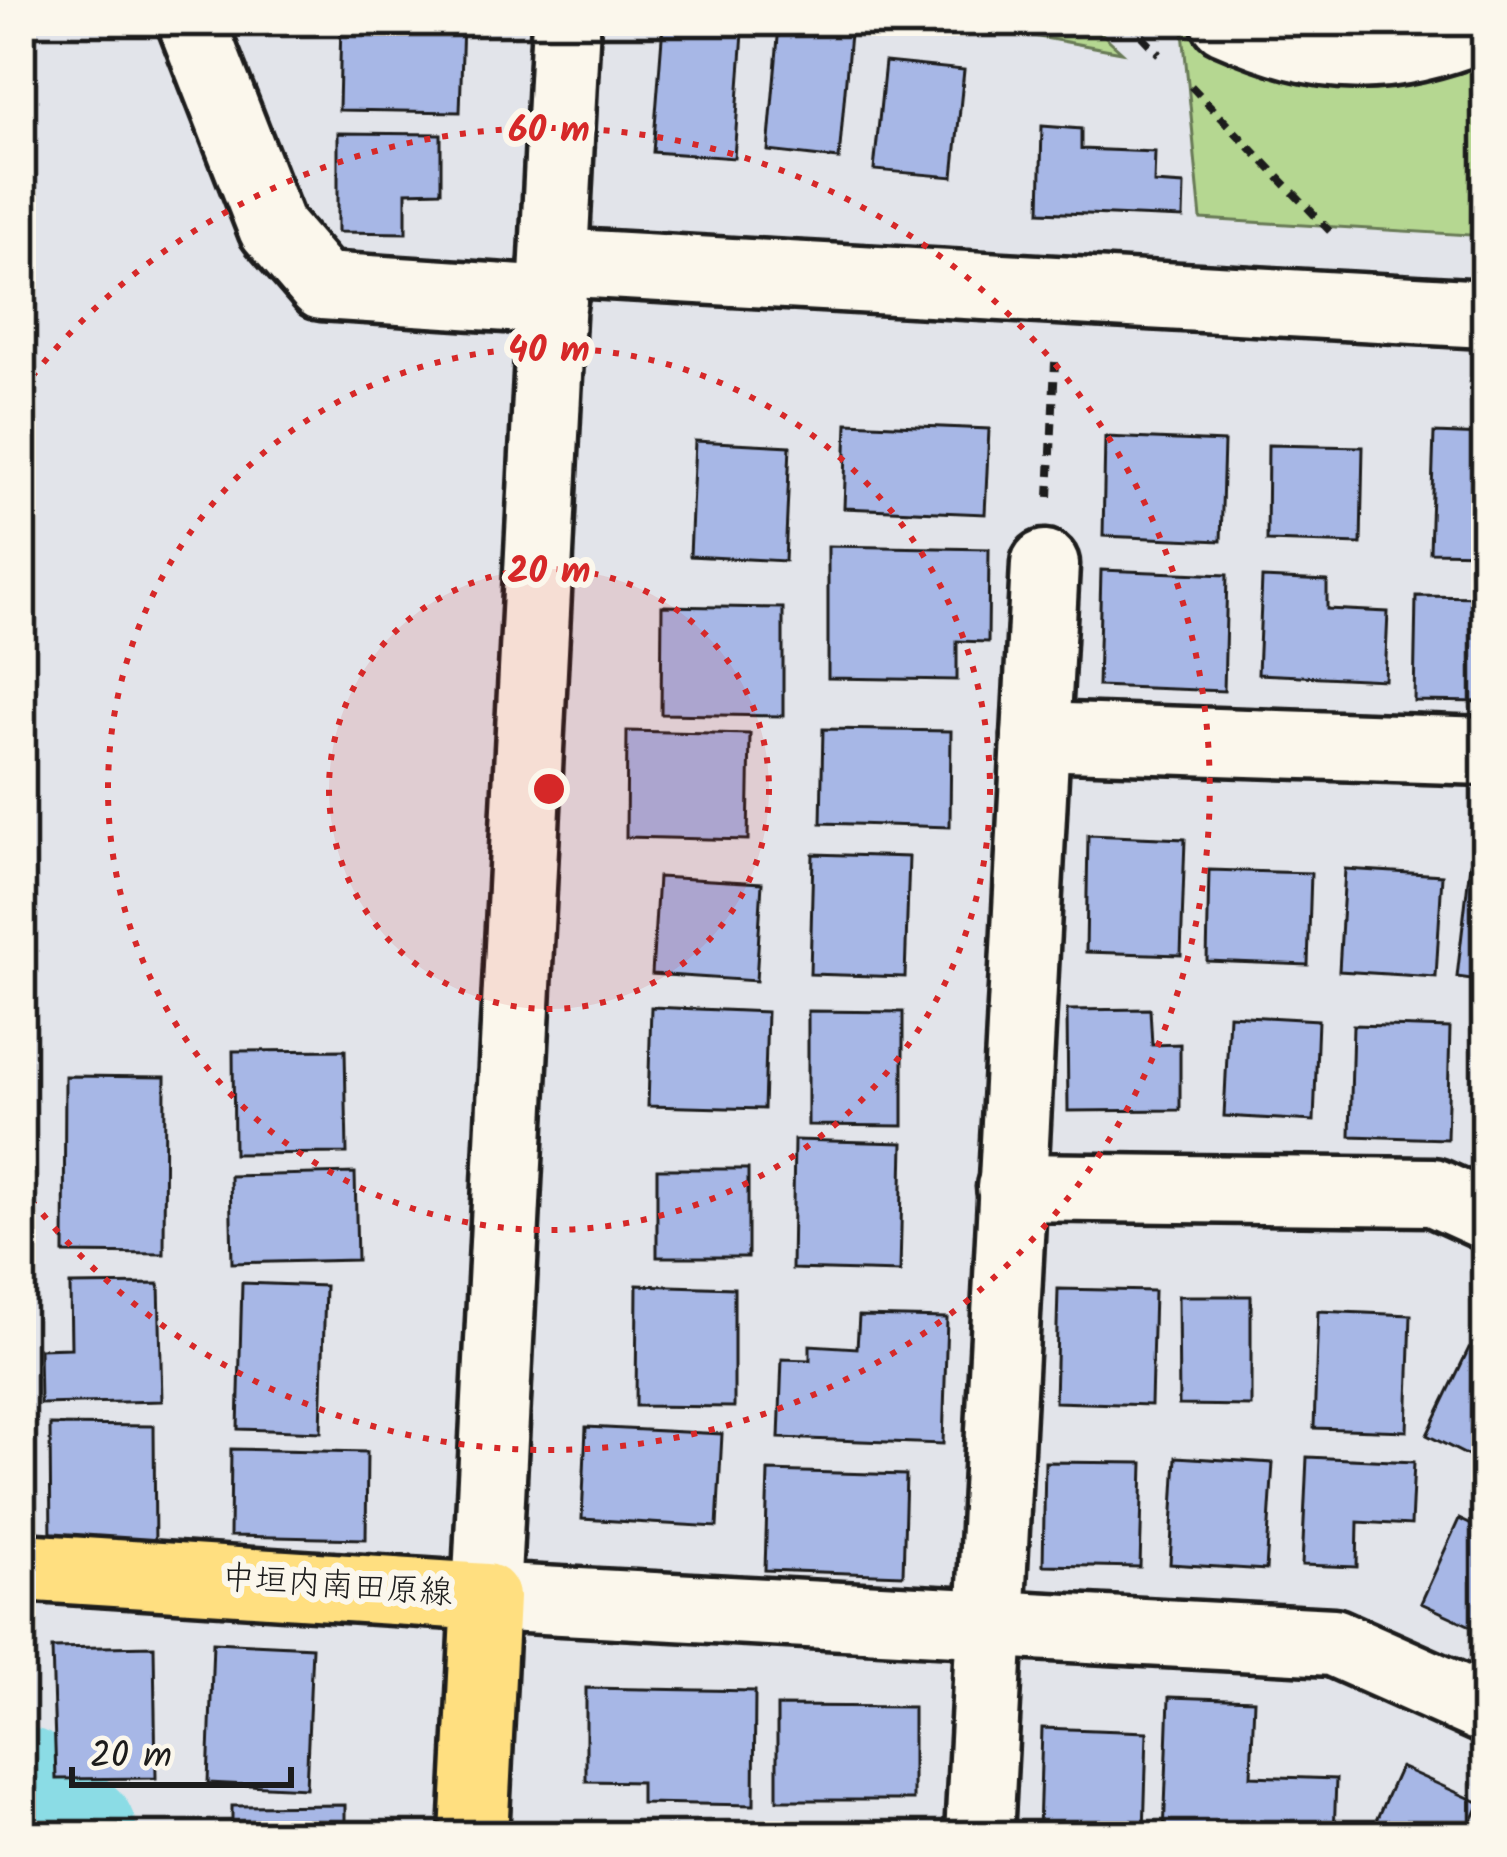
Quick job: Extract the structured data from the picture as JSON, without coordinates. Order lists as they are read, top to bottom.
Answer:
{
  "streets": {
    "main road": ["中垣内南田原線"]
  },
  "scale_bar": "20 m",
  "rings": ["60 m", "40 m", "20 m"]
}
